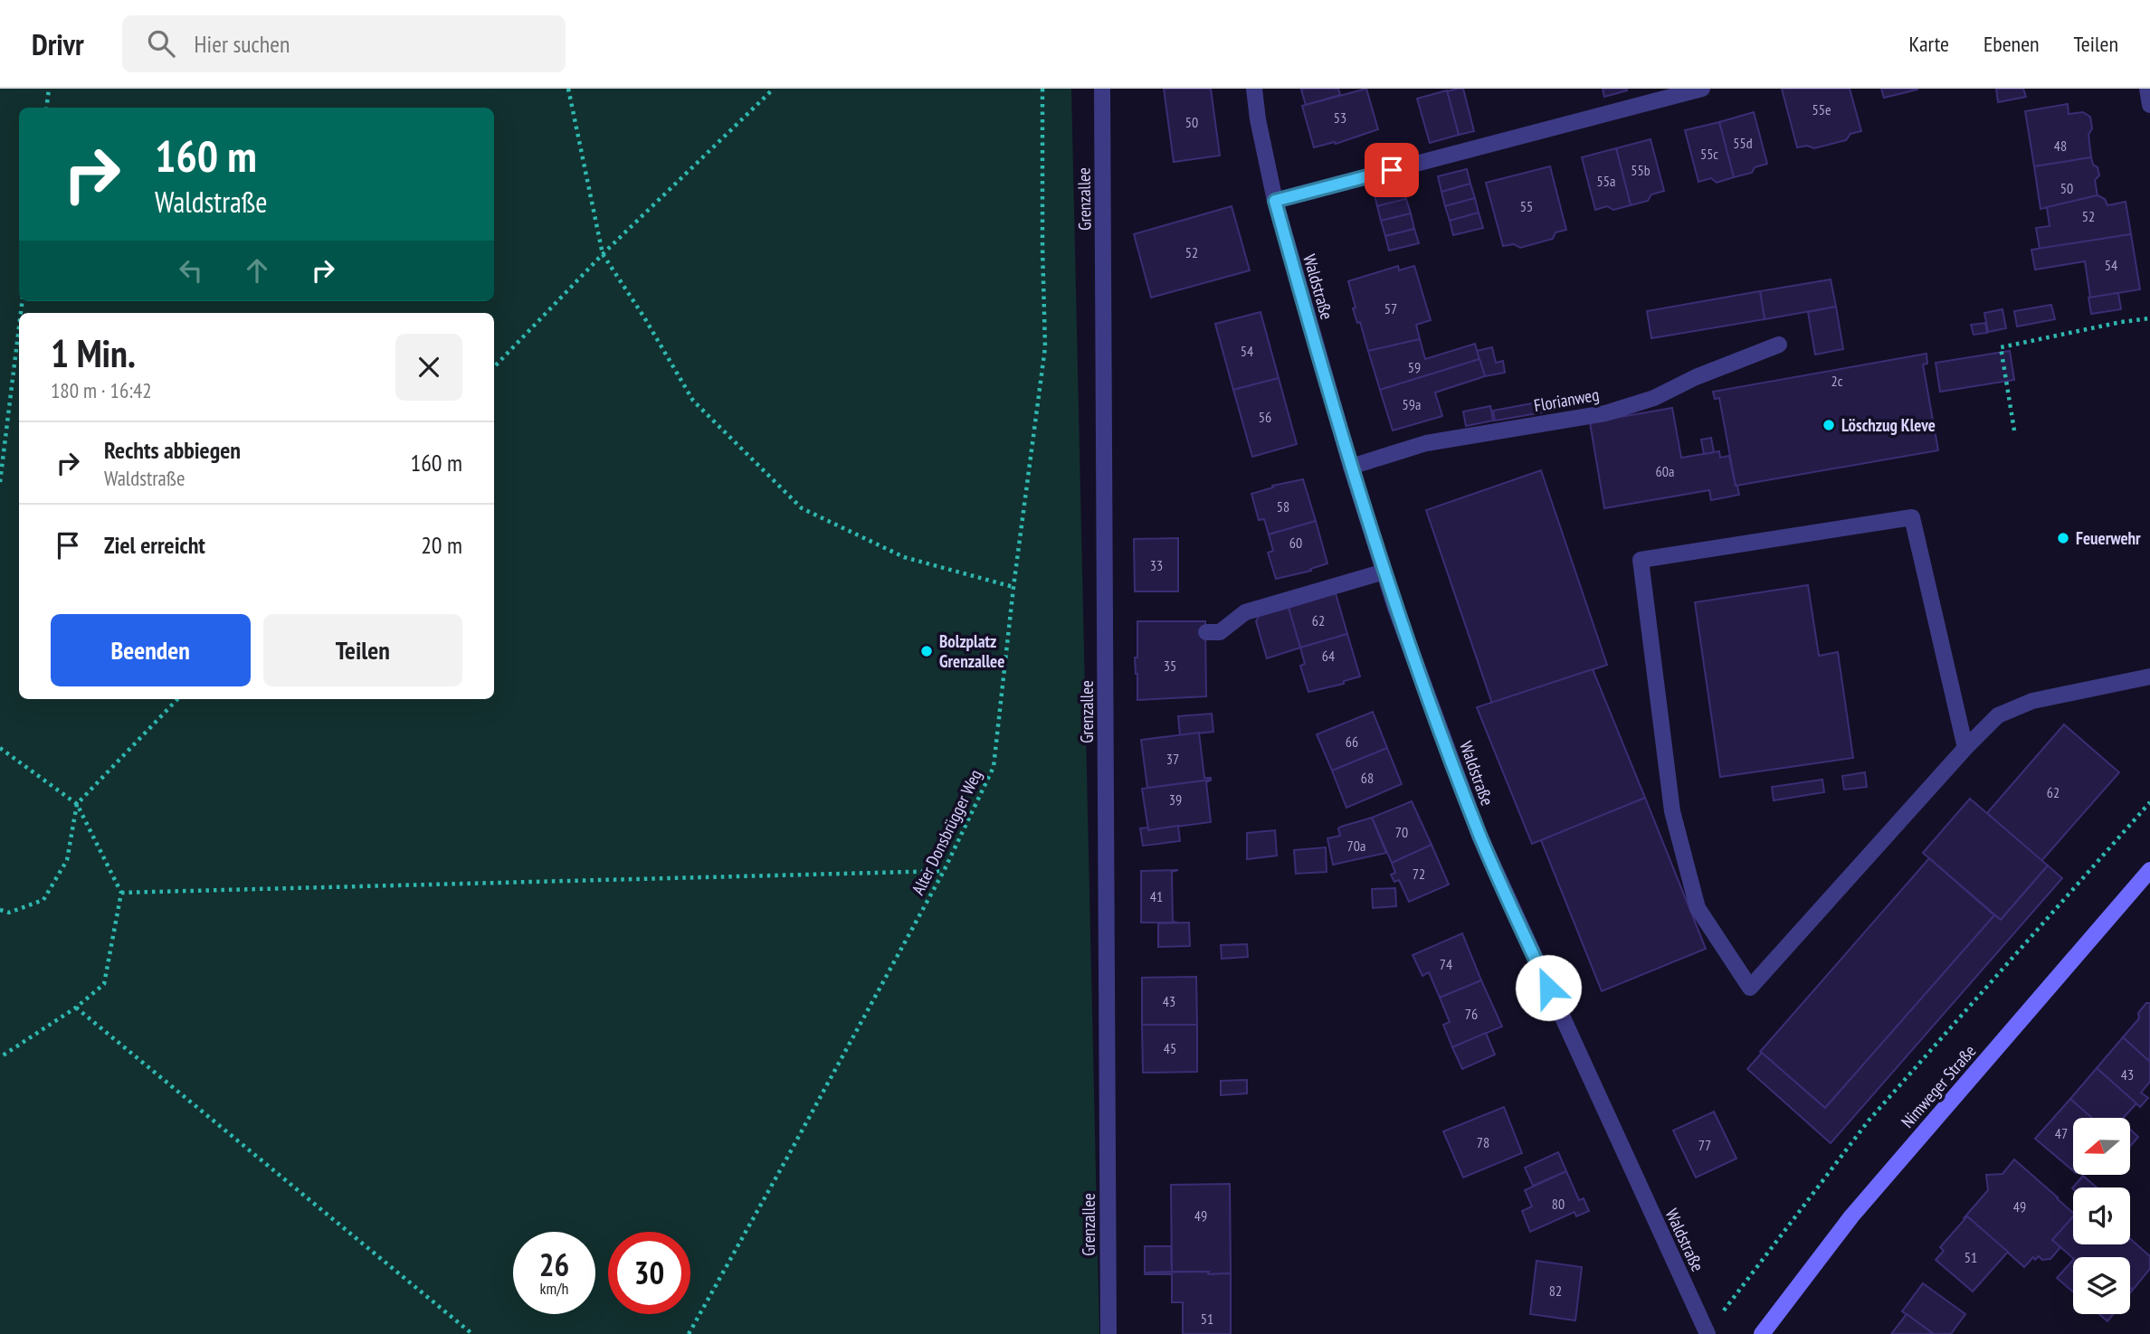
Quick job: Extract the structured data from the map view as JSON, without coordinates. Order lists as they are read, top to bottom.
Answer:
{
  "streets": {
    "main road": ["Nimweger Straße"],
    "street": ["Grenzallee", "Waldstraße", "Florianweg"],
    "path": ["Alter Donsbrügger Weg"]
  },
  "crossings": [
    ["Waldstraße", "Florianweg"]
  ],
  "places": ["Löschzug Kleve", "Feuerwehr", "Bolzplatz Grenzallee"],
  "house_numbers": [
    "55e",
    "53",
    "50",
    "55d",
    "48",
    "55c",
    "55b",
    "55a",
    "50",
    "55",
    "52",
    "52",
    "54",
    "57",
    "54",
    "59",
    "2c",
    "59a",
    "56",
    "60a",
    "58",
    "60",
    "33",
    "62",
    "64",
    "35",
    "66",
    "37",
    "68",
    "62",
    "39",
    "70",
    "70a",
    "72",
    "41",
    "74",
    "43",
    "76",
    "45",
    "43",
    "47",
    "78",
    "77",
    "80",
    "49",
    "49",
    "51",
    "82",
    "51"
  ],
  "north": "left",
  "page": {
    "header": "Drivr",
    "search": "Hier suchen",
    "nav": ["Karte", "Ebenen", "Teilen"],
    "turn": ["160 m", "Waldstraße"],
    "heading": ["1 Min.", "180 m · 16:42"],
    "list": [
      {
        "name": "Rechts abbiegen",
        "note": "Waldstraße",
        "value": "160 m"
      },
      {
        "name": "Ziel erreicht",
        "value": "20 m"
      }
    ],
    "buttons": ["Beenden", "Teilen"],
    "speed": "26 km/h",
    "limit": "30"
  }
}
